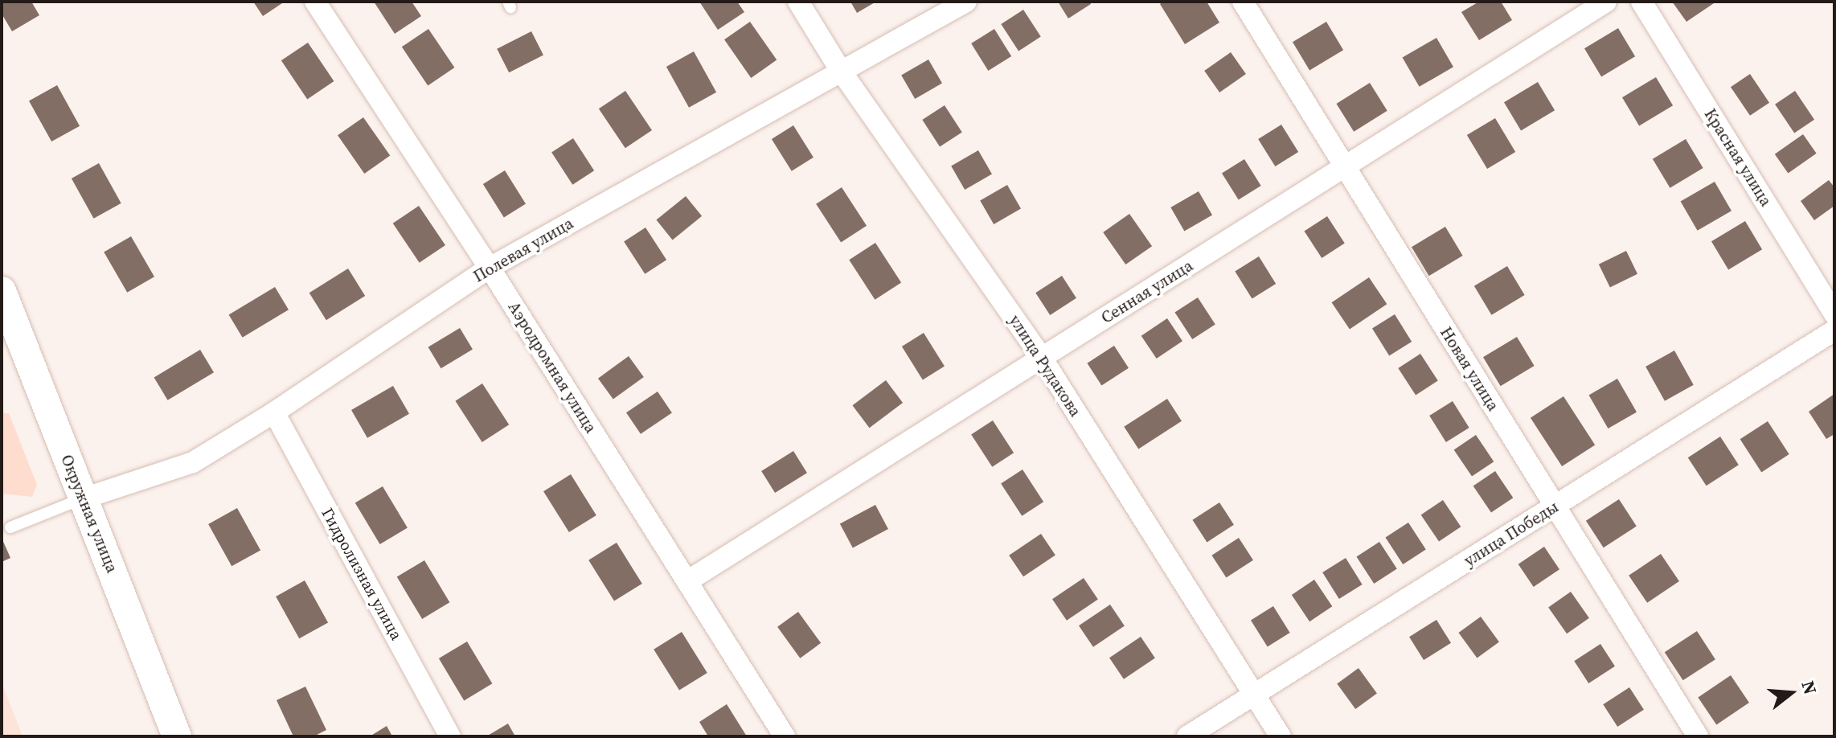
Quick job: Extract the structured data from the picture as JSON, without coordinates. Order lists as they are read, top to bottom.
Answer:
{
  "streets": {
    "main road": ["Окружная улица"],
    "street": [
      "Красная улица",
      "Полевая улица",
      "Сенная улица",
      "улица Рудакова",
      "Аэродромная улица",
      "Новая улица",
      "улица Победы",
      "Гидролизная улица"
    ]
  },
  "crossings": [
    ["Полевая улица", "улица Рудакова"],
    ["Полевая улица", "Аэродромная улица"],
    ["Полевая улица", "Окружная улица"],
    ["Полевая улица", "Гидролизная улица"],
    ["Сенная улица", "улица Рудакова"],
    ["Сенная улица", "Аэродромная улица"],
    ["Сенная улица", "Новая улица"],
    ["улица Рудакова", "улица Победы"],
    ["Новая улица", "улица Победы"]
  ],
  "north": "right"
}
